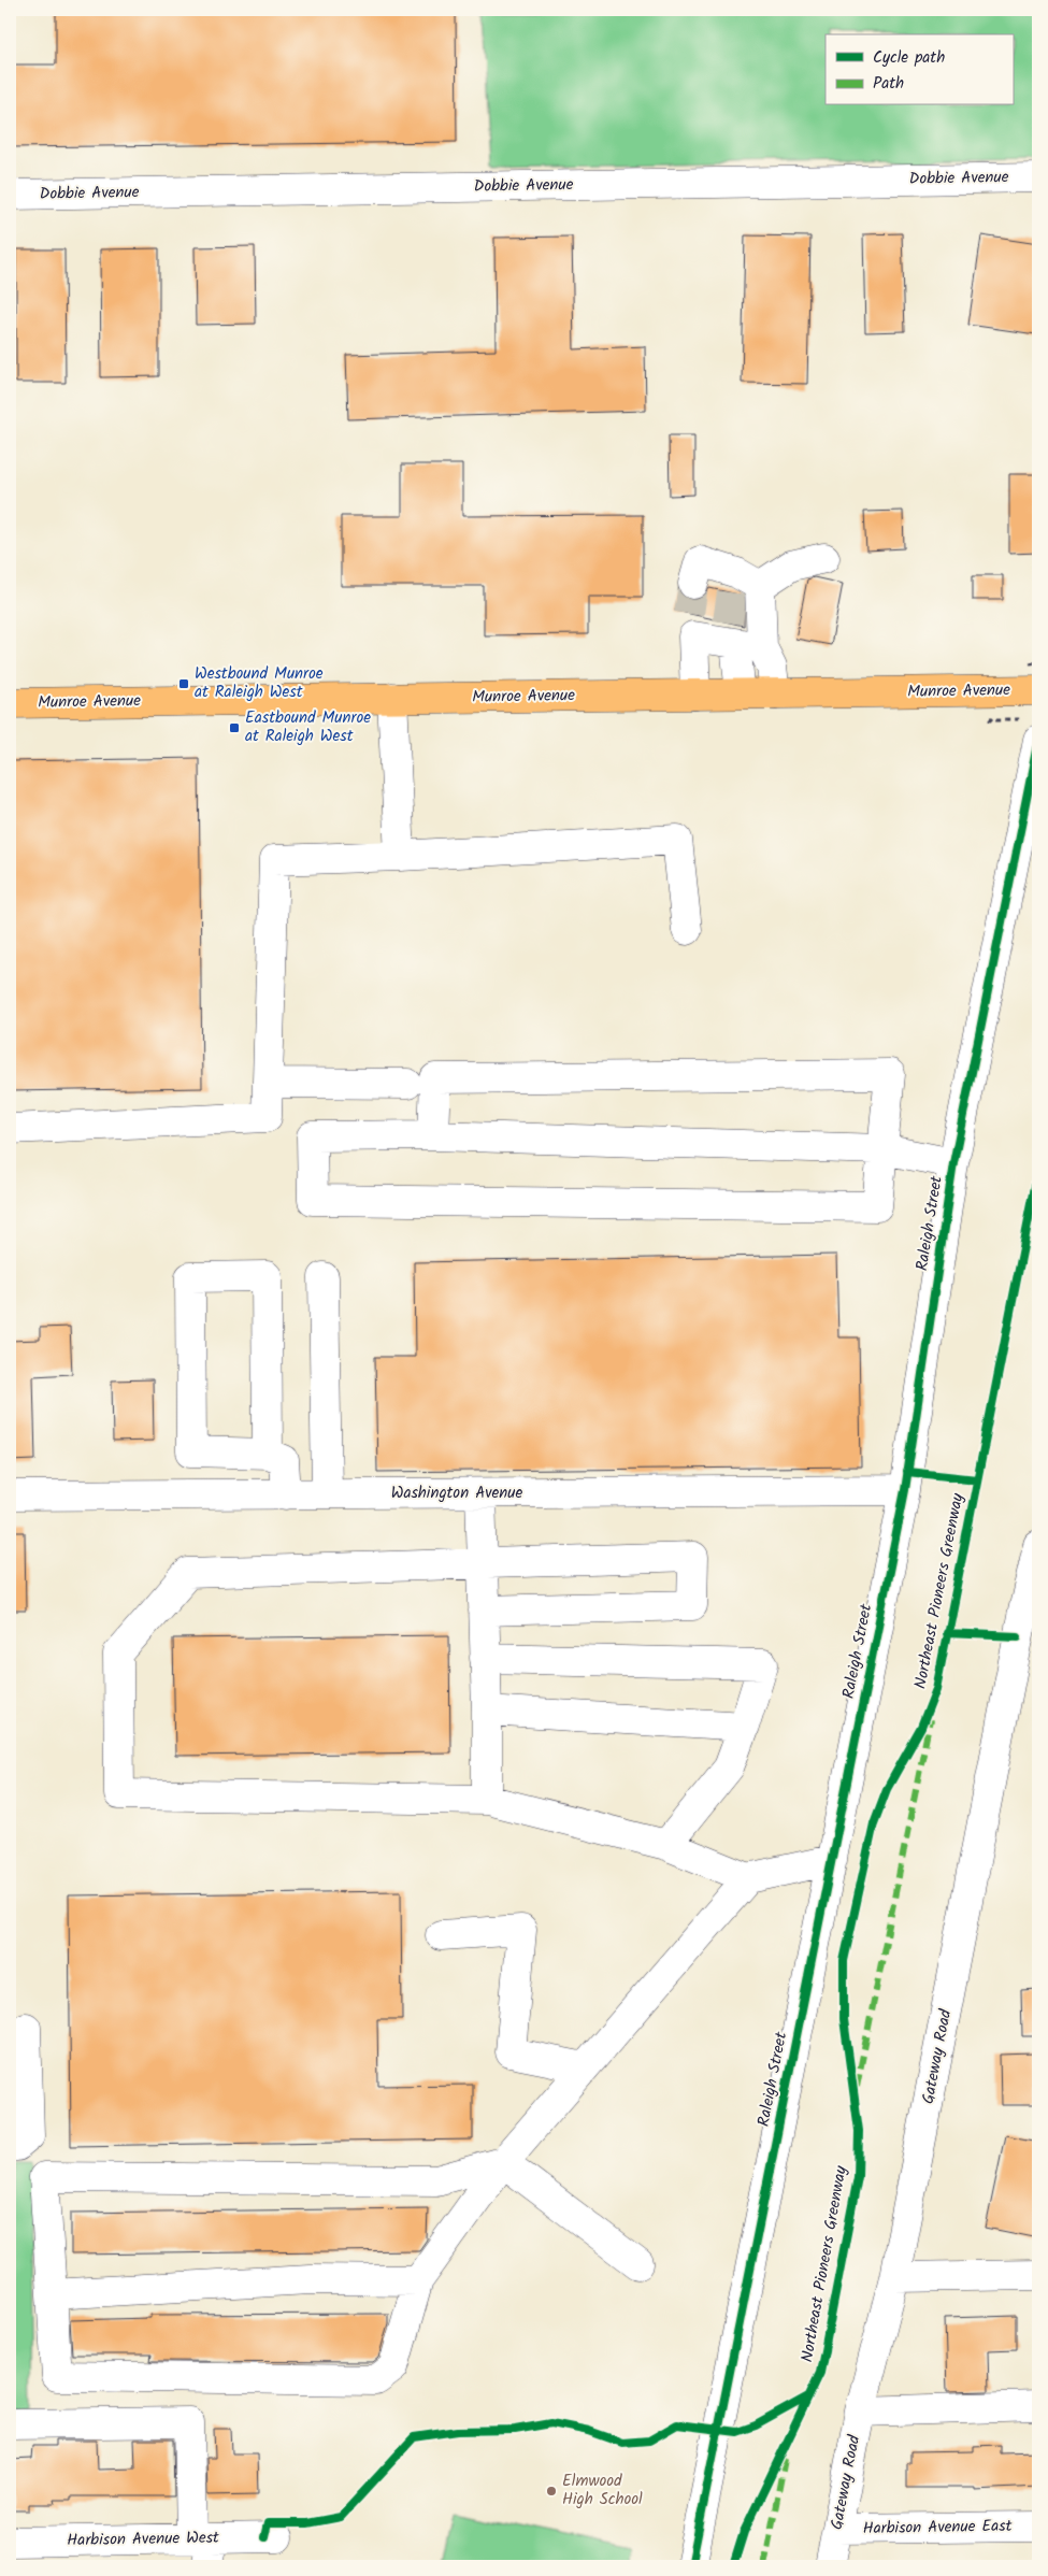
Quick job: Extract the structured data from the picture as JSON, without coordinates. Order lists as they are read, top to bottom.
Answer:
{
  "streets": {
    "main road": ["Munroe Avenue"],
    "street": [
      "Dobbie Avenue",
      "Raleigh Street",
      "Washington Avenue",
      "Gateway Road",
      "Harbison Avenue East",
      "Harbison Avenue West"
    ],
    "cycle path": ["Northeast Pioneers Greenway"]
  },
  "crossings": [
    ["Raleigh Street", "Washington Avenue"],
    ["Gateway Road", "Harbison Avenue East"]
  ],
  "places": {
    "transit": ["Westbound Munroe at Raleigh West", "Eastbound Munroe at Raleigh West"],
    "other": ["Elmwood High School"]
  },
  "legend": ["Cycle path", "Path"]
}
